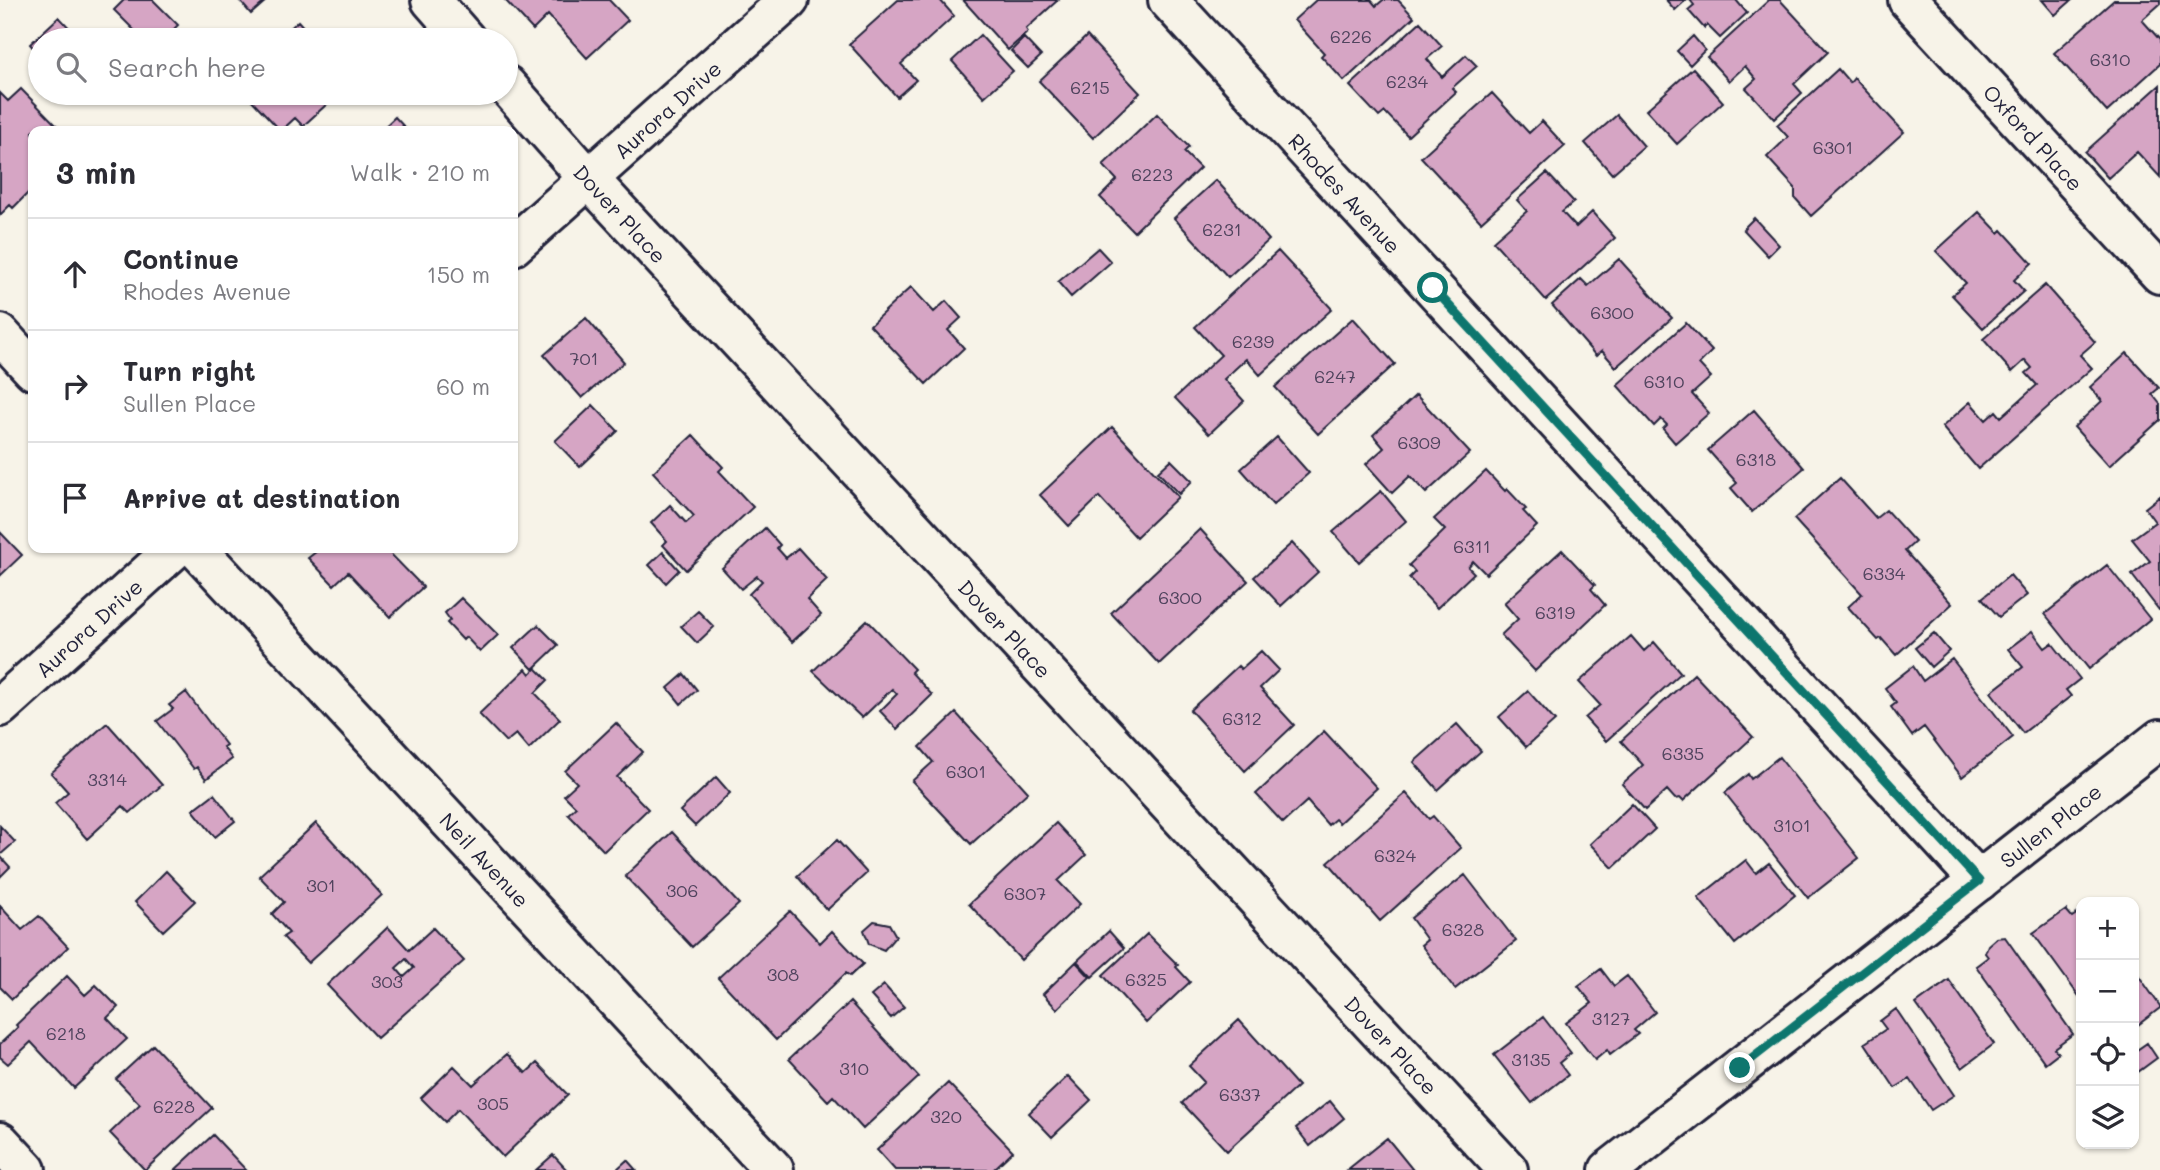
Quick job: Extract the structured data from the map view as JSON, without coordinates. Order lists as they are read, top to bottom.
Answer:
{
  "streets": {
    "street": [
      "Aurora Drive",
      "Oxford Place",
      "Rhodes Avenue",
      "Dover Place",
      "Sullen Place",
      "Neil Avenue"
    ]
  },
  "crossings": [
    ["Aurora Drive", "Dover Place"],
    ["Rhodes Avenue", "Sullen Place"]
  ],
  "house_numbers": [
    "6226",
    "6310",
    "6234",
    "6215",
    "6301",
    "6223",
    "6231",
    "6300",
    "6239",
    "701",
    "6247",
    "6310",
    "6309",
    "6318",
    "6311",
    "6334",
    "6300",
    "6319",
    "6312",
    "6335",
    "6301",
    "3314",
    "3101",
    "6324",
    "301",
    "306",
    "6307",
    "6328",
    "308",
    "6325",
    "303",
    "3127",
    "6218",
    "3135",
    "310",
    "6337",
    "305",
    "6228",
    "320"
  ],
  "page": {
    "search": "Search here",
    "heading": ["3 min", "Walk · 210 m"],
    "list": [
      ["Continue", "Rhodes Avenue", "150 m"],
      ["Turn right", "Sullen Place", "60 m"],
      "Arrive at destination"
    ],
    "map_buttons": ["+", "−"]
  }
}
